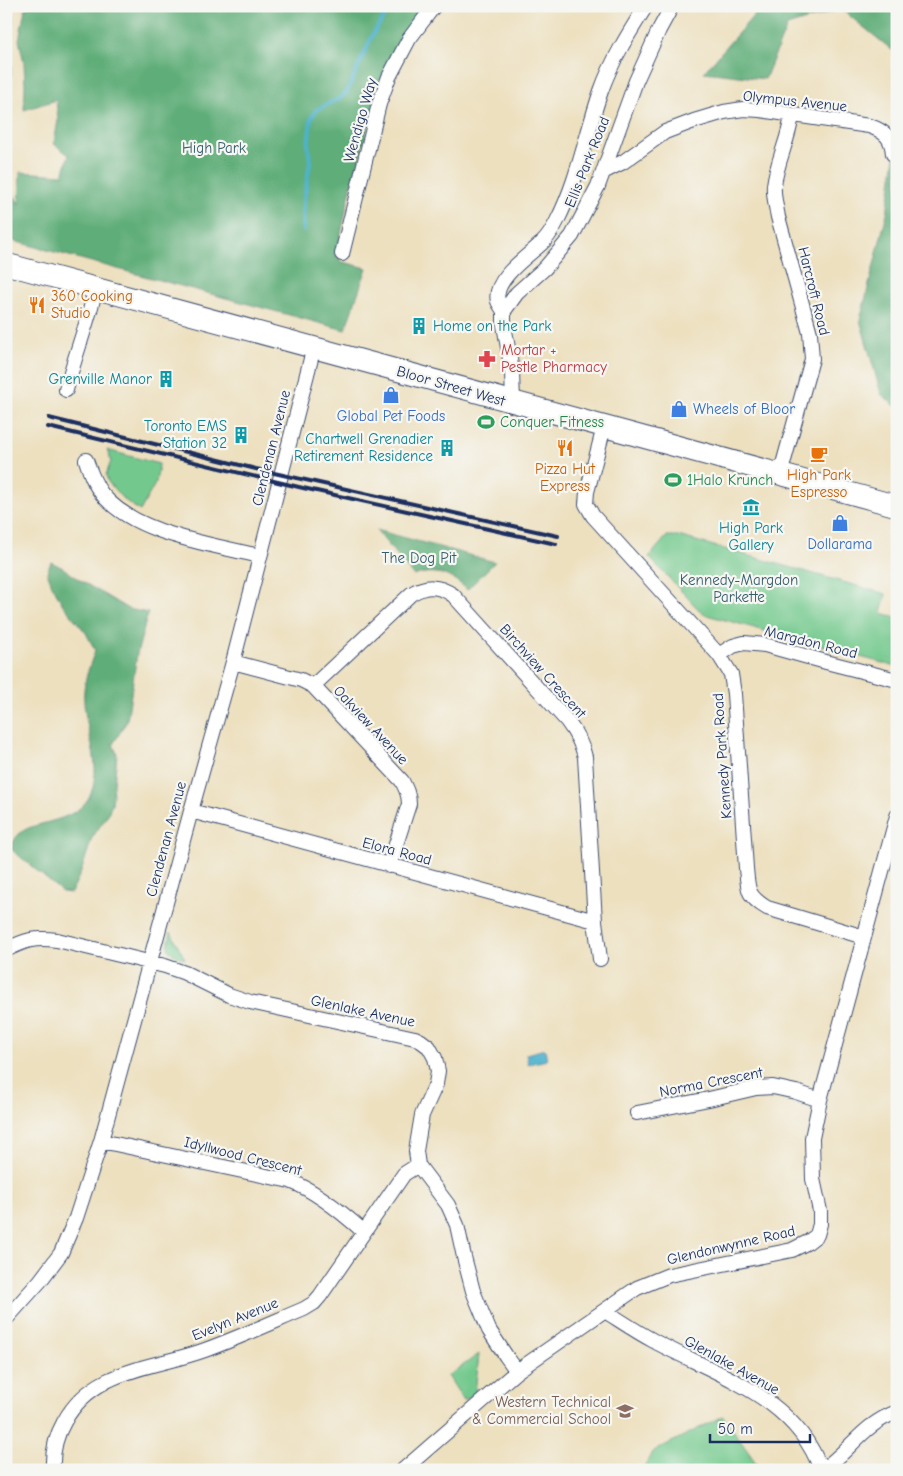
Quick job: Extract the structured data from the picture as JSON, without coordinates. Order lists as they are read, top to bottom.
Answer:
{
  "streets": {
    "main road": ["Bloor Street West"],
    "street": [
      "Olympus Avenue",
      "Wendigo Way",
      "Ellis Park Road",
      "Harcroft Road",
      "Clendenan Avenue",
      "Margdon Road",
      "Birchview Crescent",
      "Oakview Avenue",
      "Kennedy Park Road",
      "Elora Road",
      "Glenlake Avenue",
      "Norma Crescent",
      "Idyllwood Crescent",
      "Glendonwynne Road",
      "Evelyn Avenue"
    ]
  },
  "crossings": [
    ["Olympus Avenue", "Ellis Park Road"],
    ["Olympus Avenue", "Harcroft Road"],
    ["Ellis Park Road", "Bloor Street West"],
    ["Harcroft Road", "Bloor Street West"],
    ["Bloor Street West", "Clendenan Avenue"],
    ["Bloor Street West", "Kennedy Park Road"],
    ["Clendenan Avenue", "Oakview Avenue"],
    ["Clendenan Avenue", "Elora Road"],
    ["Clendenan Avenue", "Glenlake Avenue"],
    ["Clendenan Avenue", "Idyllwood Crescent"],
    ["Margdon Road", "Kennedy Park Road"],
    ["Birchview Crescent", "Oakview Avenue"],
    ["Birchview Crescent", "Elora Road"],
    ["Oakview Avenue", "Elora Road"],
    ["Kennedy Park Road", "Glendonwynne Road"],
    ["Glenlake Avenue", "Glendonwynne Road"],
    ["Glenlake Avenue", "Evelyn Avenue"],
    ["Norma Crescent", "Glendonwynne Road"],
    ["Idyllwood Crescent", "Evelyn Avenue"]
  ],
  "parks": ["High Park", "The Dog Pit", "Kennedy-Margdon Parkette"],
  "places": {
    "restaurant": ["360 Cooking Studio", "Pizza Hut Express"],
    "building": [
      "Home on the Park",
      "Grenville Manor",
      "Toronto EMS Station 32",
      "Chartwell Grenadier Retirement Residence"
    ],
    "pharmacy": ["Mortar + Pestle Pharmacy"],
    "shop": ["Global Pet Foods", "Wheels of Bloor", "Dollarama"],
    "sports": ["Conquer Fitness", "1Halo Krunch"],
    "cafe": ["High Park Espresso"],
    "museum": ["High Park Gallery"],
    "school or university": ["Western Technical & Commercial School"]
  },
  "scale_bar": "50 m"
}
